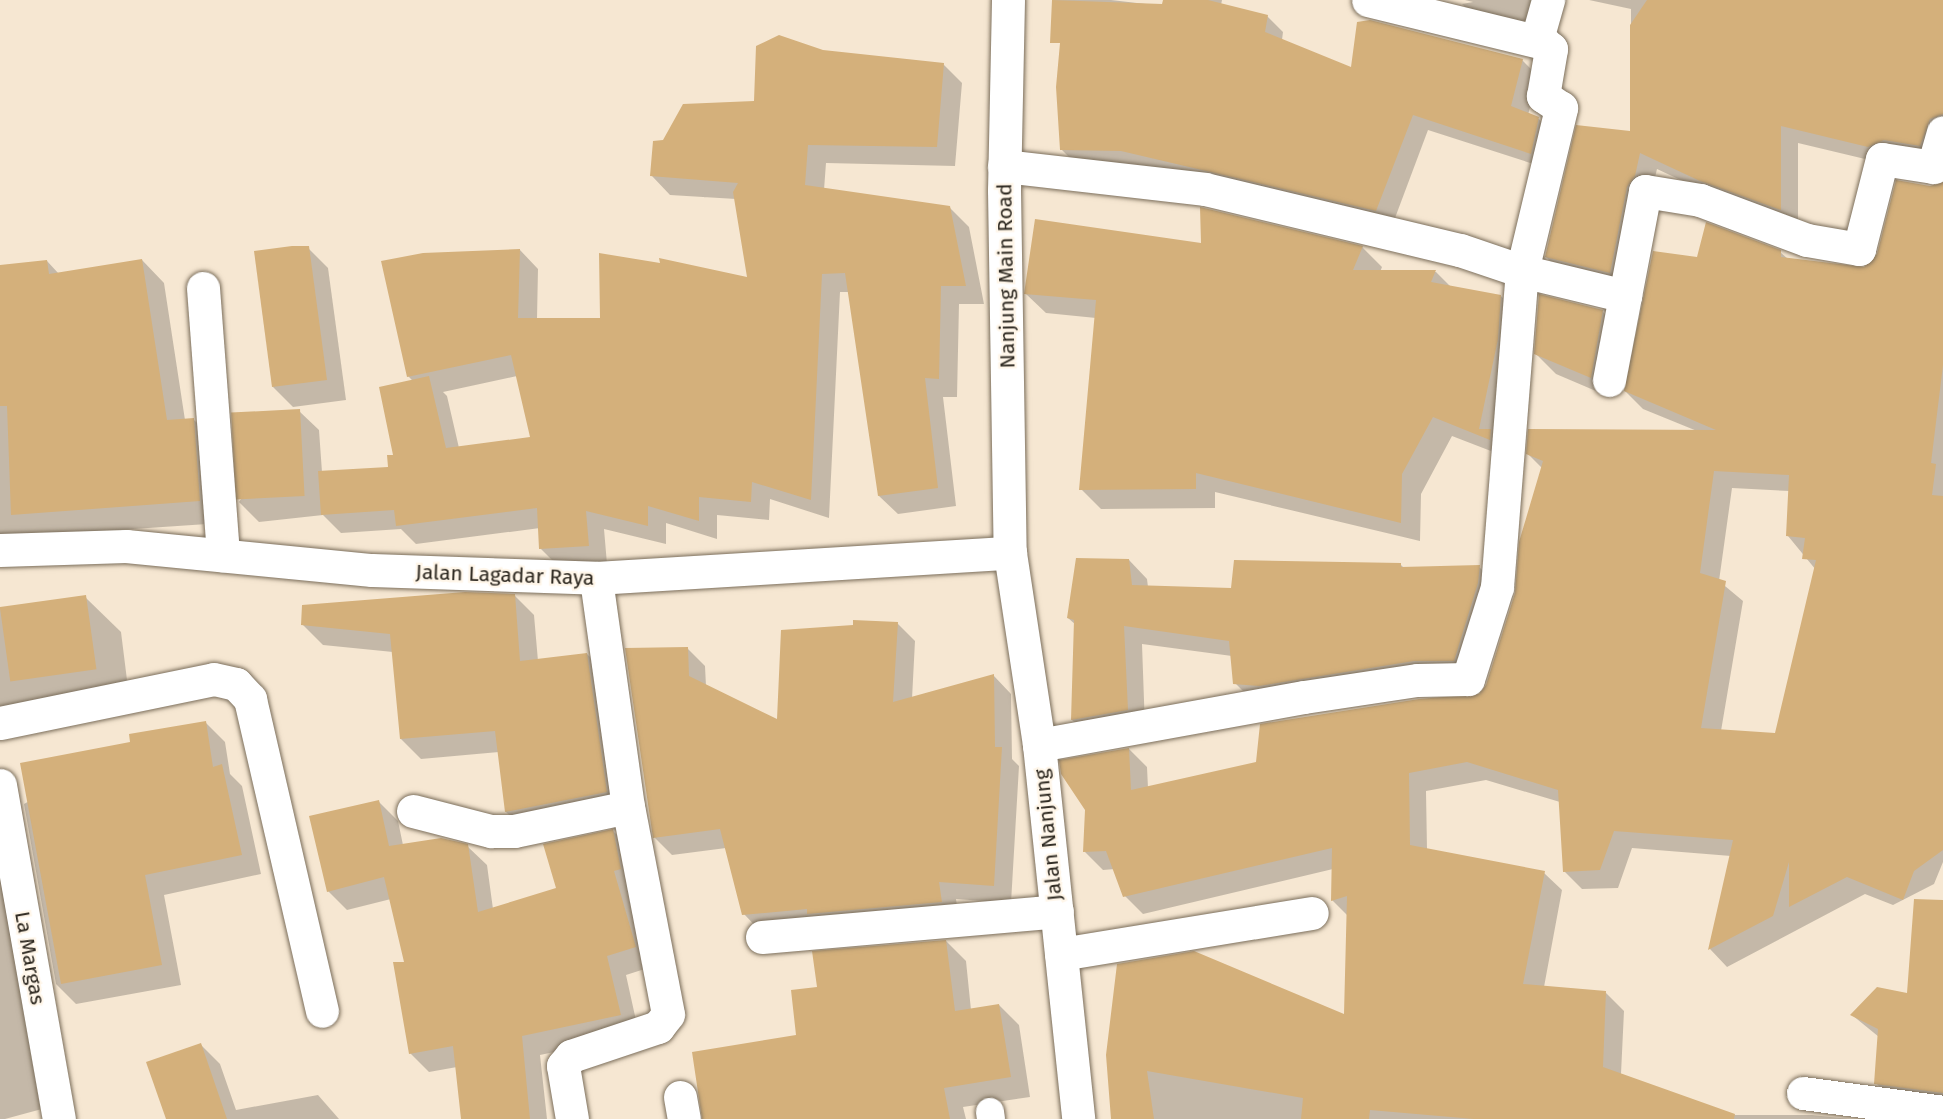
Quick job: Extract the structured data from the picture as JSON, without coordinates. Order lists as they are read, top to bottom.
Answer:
{
  "streets": {
    "street": [
      "Nanjung Main Road",
      "Jalan Lagadar Raya",
      "Jalan Nanjung",
      "La Margas"
    ]
  },
  "crossings": [
    ["Nanjung Main Road", "Jalan Lagadar Raya"],
    ["Nanjung Main Road", "Jalan Nanjung"],
    ["Jalan Lagadar Raya", "Jalan Nanjung"]
  ]
}
